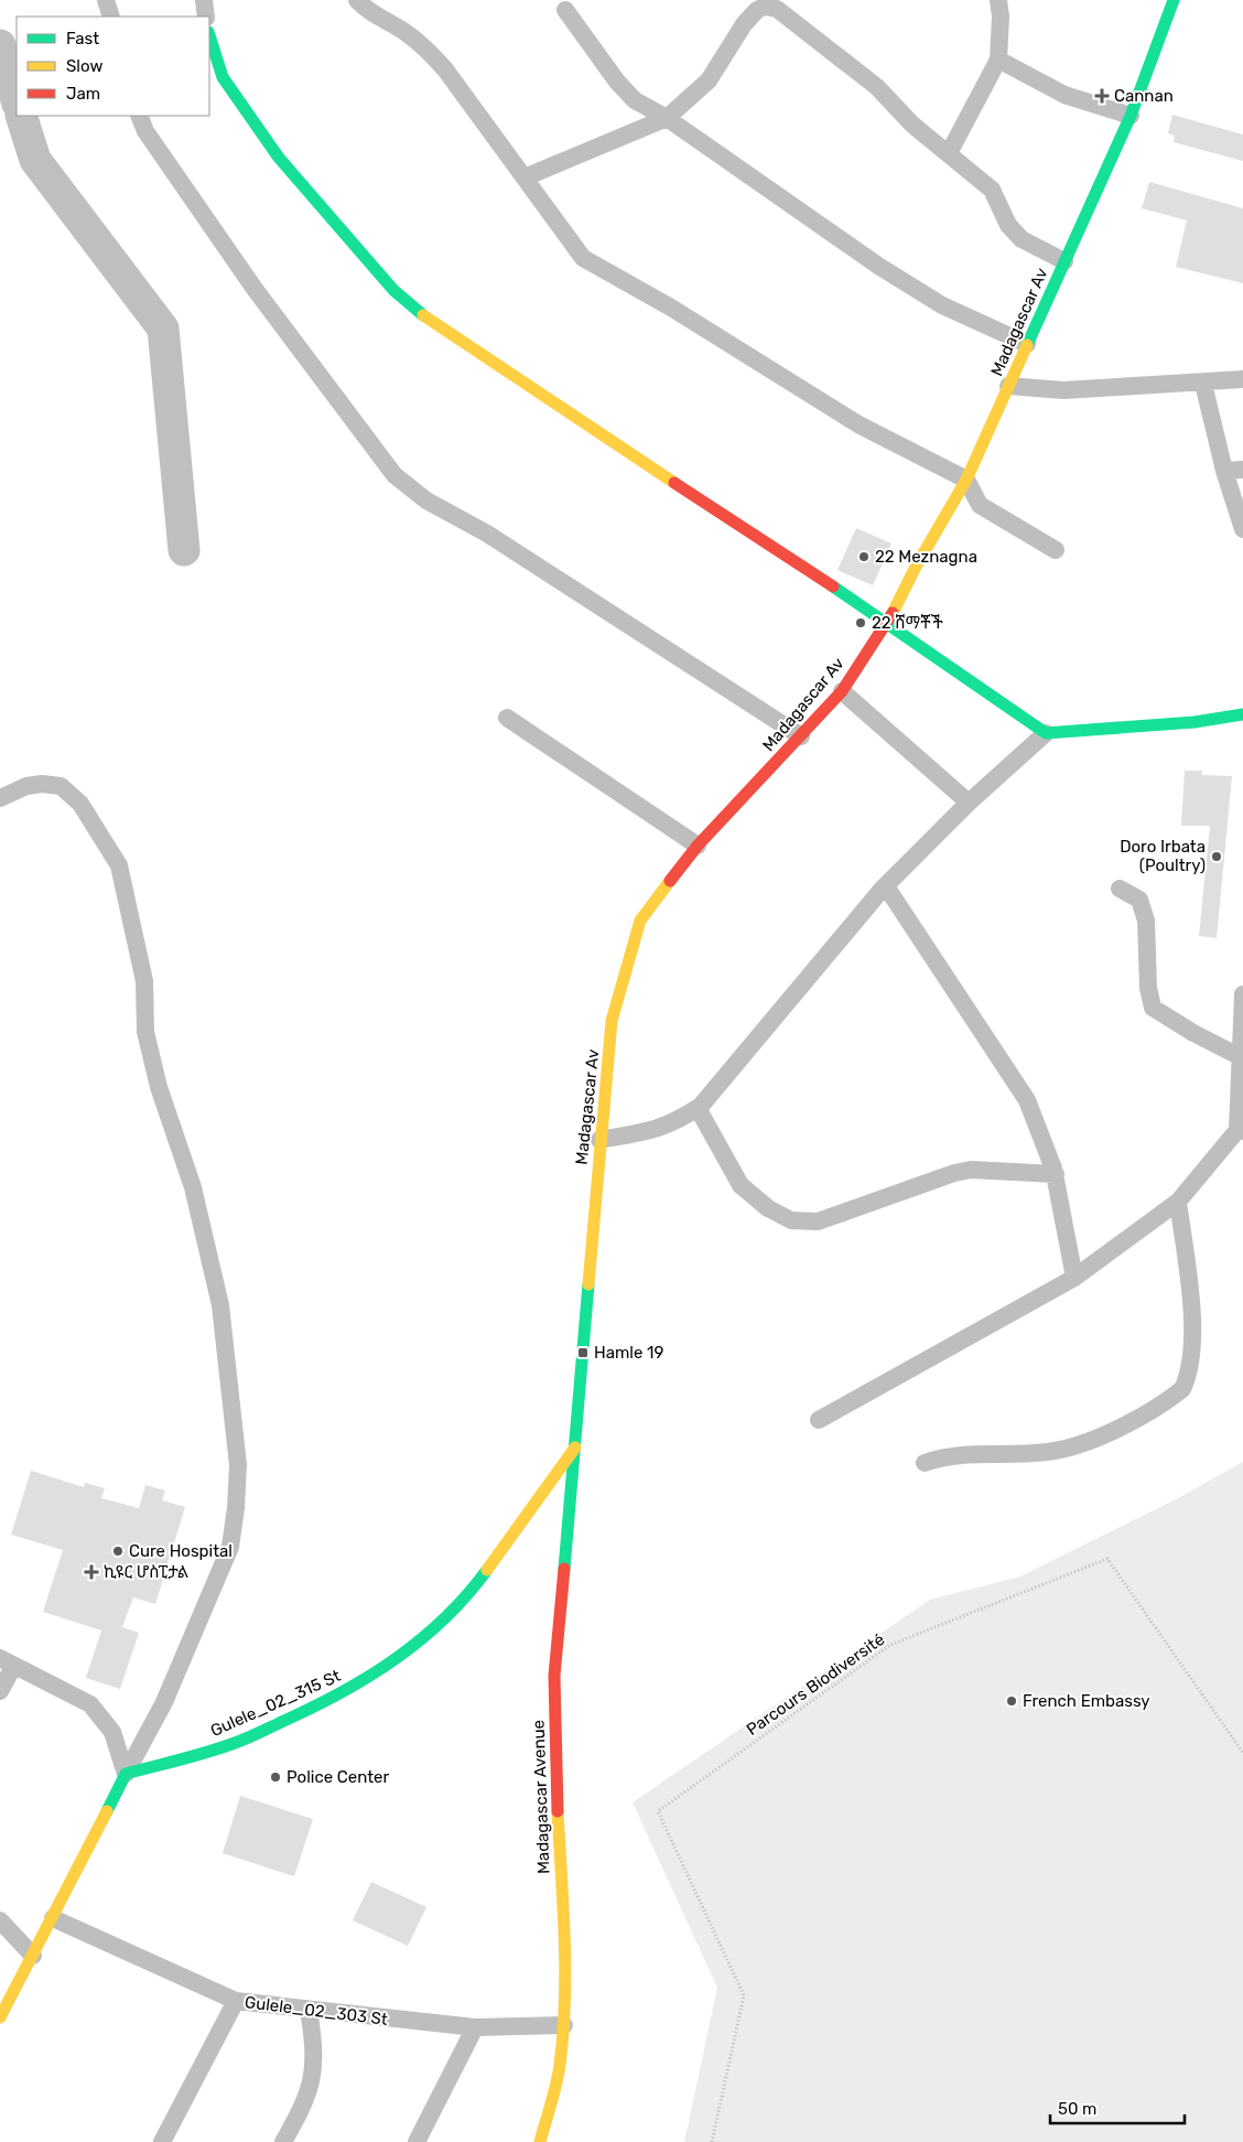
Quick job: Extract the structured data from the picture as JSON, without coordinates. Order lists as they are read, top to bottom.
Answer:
{
  "streets": {
    "main road": ["Madagascar Av", "Gulele_02_315 St", "Madagascar Avenue"],
    "street": ["Gulele_02_303 St"],
    "path": ["Parcours Biodiversité"]
  },
  "crossings": [
    ["Madagascar Av", "Gulele_02_315 St"],
    ["Madagascar Av", "Madagascar Avenue"],
    ["Gulele_02_315 St", "Madagascar Avenue"],
    ["Madagascar Avenue", "Gulele_02_303 St"]
  ],
  "places": {
    "health": ["Cannan", "ኪዩር ሆስፒታል"],
    "other": [
      "22 Meznagna",
      "22 ሸማቾች",
      "Doro Irbata (Poultry)",
      "Cure Hospital",
      "French Embassy",
      "Police Center"
    ],
    "transit": ["Hamle 19"]
  },
  "legend": ["Fast", "Slow", "Jam"],
  "scale_bar": "50 m"
}
